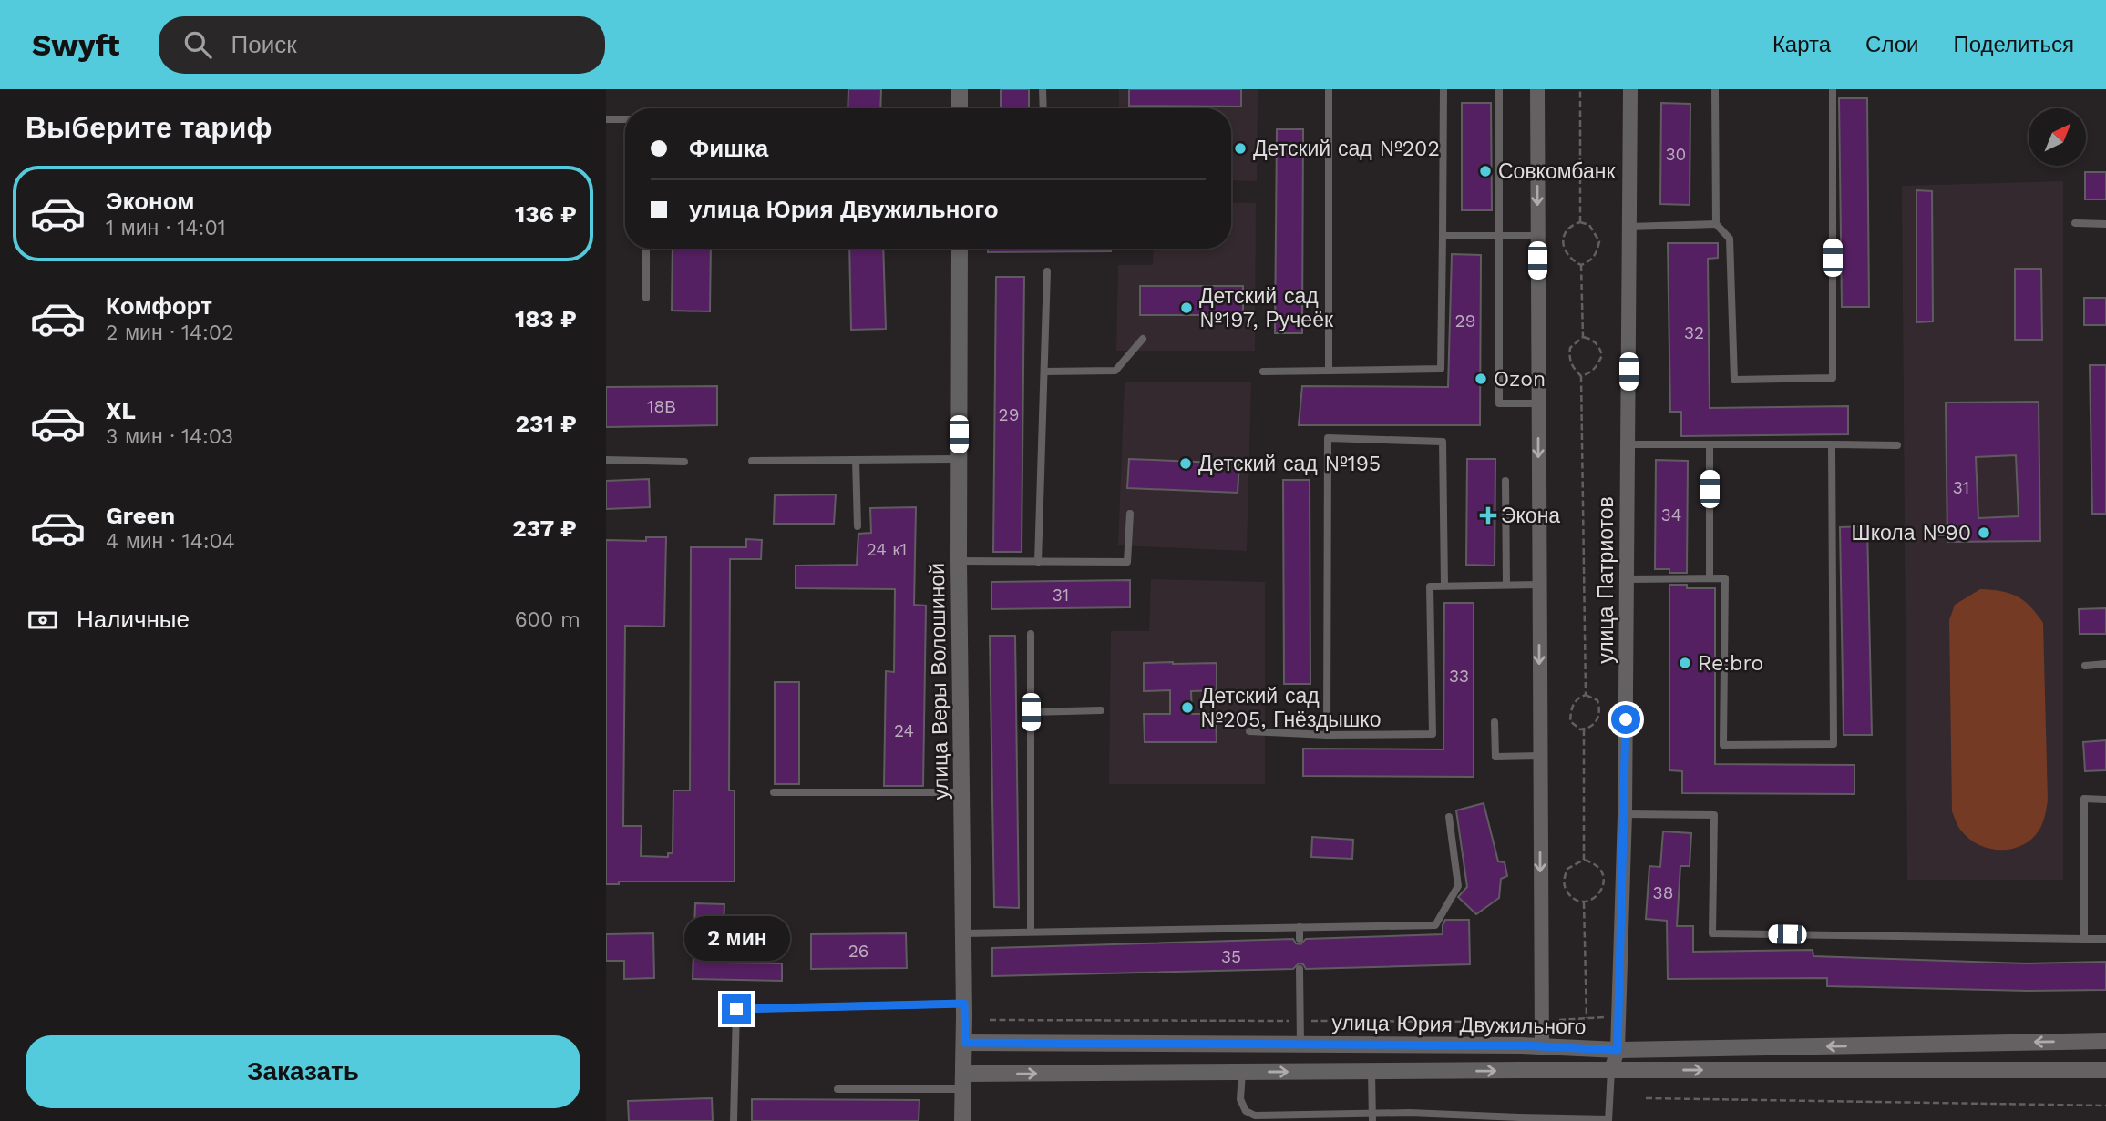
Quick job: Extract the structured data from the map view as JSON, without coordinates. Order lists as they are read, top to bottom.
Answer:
{
  "streets": {
    "street": ["улица Патриотов", "улица Веры Волошиной", "улица Юрия Двужильного"]
  },
  "crossings": [
    ["улица Патриотов", "улица Юрия Двужильного"],
    ["улица Веры Волошиной", "улица Юрия Двужильного"]
  ],
  "places": {
    "other": [
      "Детский сад №202",
      "Совкомбанк",
      "Детский сад №197, Ручеёк",
      "Ozon",
      "Детский сад №195",
      "Школа №90",
      "Re:bro",
      "Детский сад №205, Гнёздышко"
    ],
    "health": ["Экона"]
  },
  "house_numbers": [
    "30",
    "29",
    "32",
    "18В",
    "29",
    "31",
    "34",
    "24 к1",
    "31",
    "33",
    "24",
    "38",
    "26",
    "35"
  ],
  "north": "top right",
  "page": {
    "header": "Swyft",
    "search": "Поиск",
    "nav": ["Карта", "Слои", "Поделиться"],
    "heading": "Выберите тариф",
    "banner": ["Фишка", "улица Юрия Двужильного"],
    "list": [
      {
        "name": "Эконом",
        "note": "1 мин · 14:01",
        "value": "136 ₽"
      },
      {
        "name": "Комфорт",
        "note": "2 мин · 14:02",
        "value": "183 ₽"
      },
      {
        "name": "XL",
        "note": "3 мин · 14:03",
        "value": "231 ₽"
      },
      {
        "name": "Green",
        "note": "4 мин · 14:04",
        "value": "237 ₽"
      }
    ],
    "pay": ["Наличные", "600 m"],
    "bubble": "2 мин",
    "buttons": "Заказать"
  }
}
